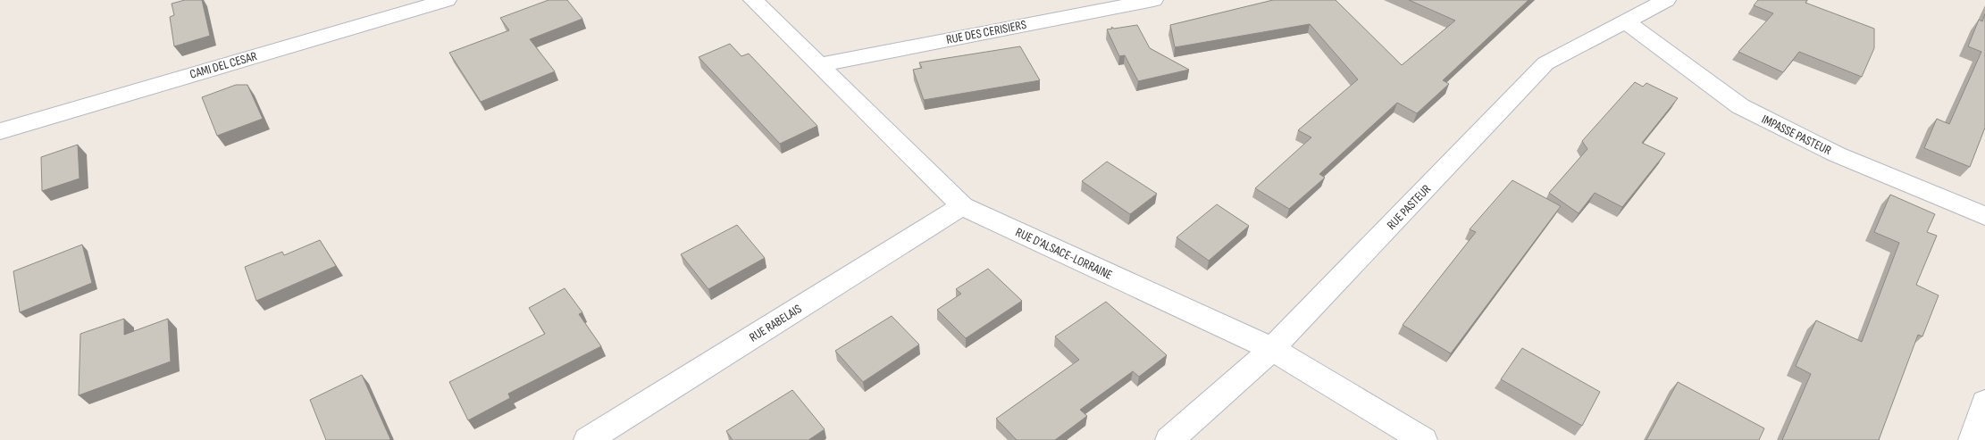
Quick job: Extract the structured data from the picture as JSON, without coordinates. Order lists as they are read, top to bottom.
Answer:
{
  "streets": {
    "street": [
      "RUE DES CERISIERS",
      "CAMI DEL CESAR",
      "IMPASSE PASTEUR",
      "RUE PASTEUR",
      "RUE D'ALSACE-LORRAINE",
      "RUE RABELAIS"
    ]
  },
  "crossings": [
    ["RUE DES CERISIERS", "RUE D'ALSACE-LORRAINE"],
    ["IMPASSE PASTEUR", "RUE PASTEUR"],
    ["RUE PASTEUR", "RUE D'ALSACE-LORRAINE"],
    ["RUE D'ALSACE-LORRAINE", "RUE RABELAIS"]
  ]
}
